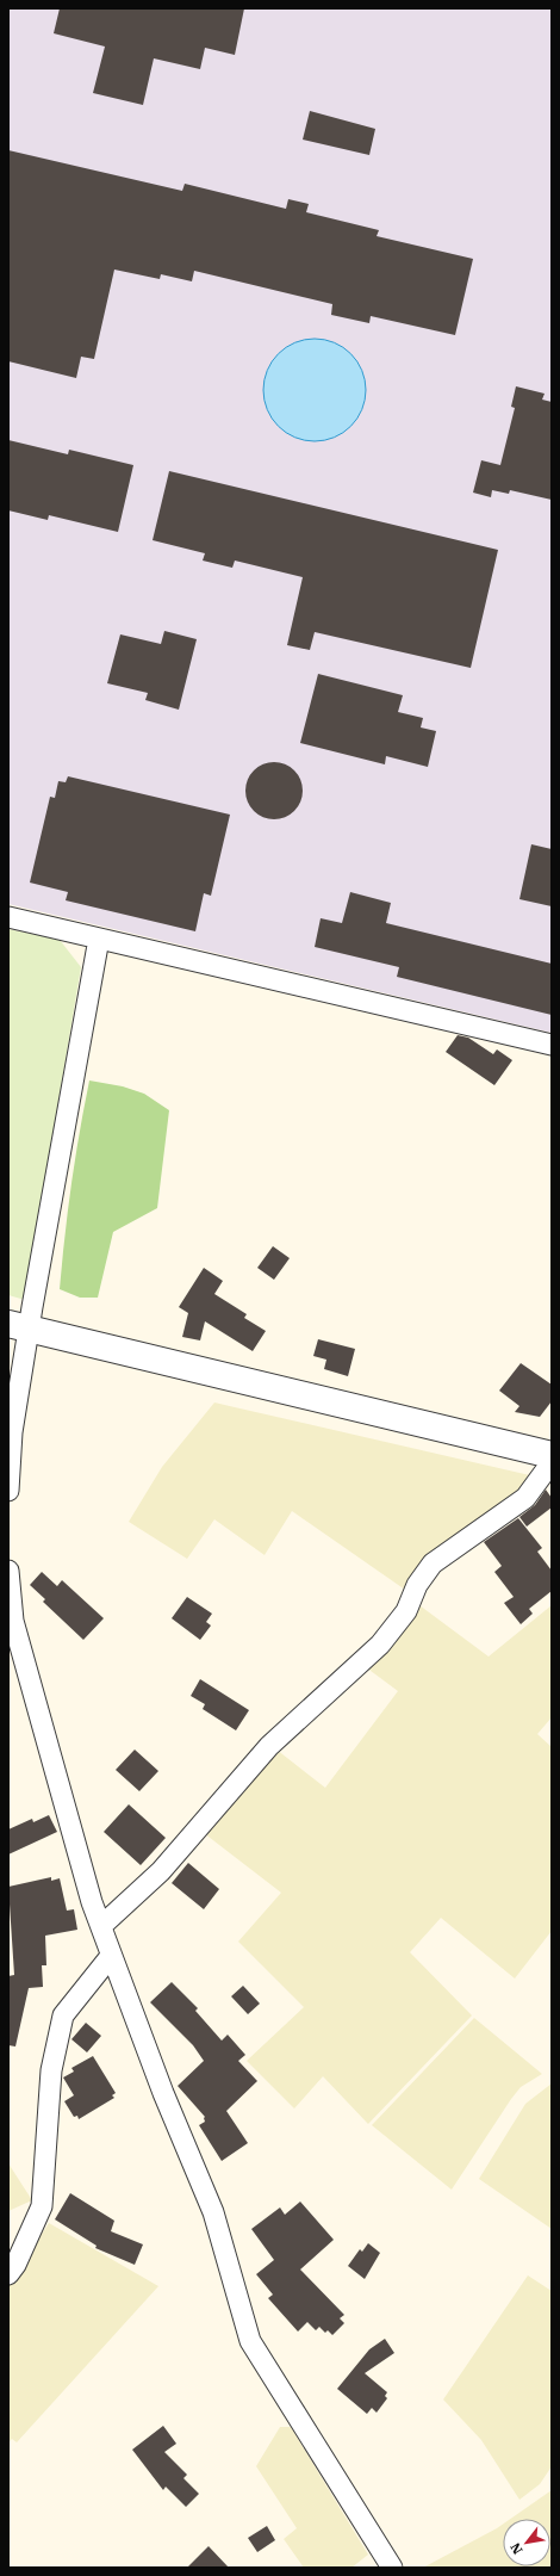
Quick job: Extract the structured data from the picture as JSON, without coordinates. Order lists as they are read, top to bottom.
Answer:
{
  "north": "bottom left"
}
